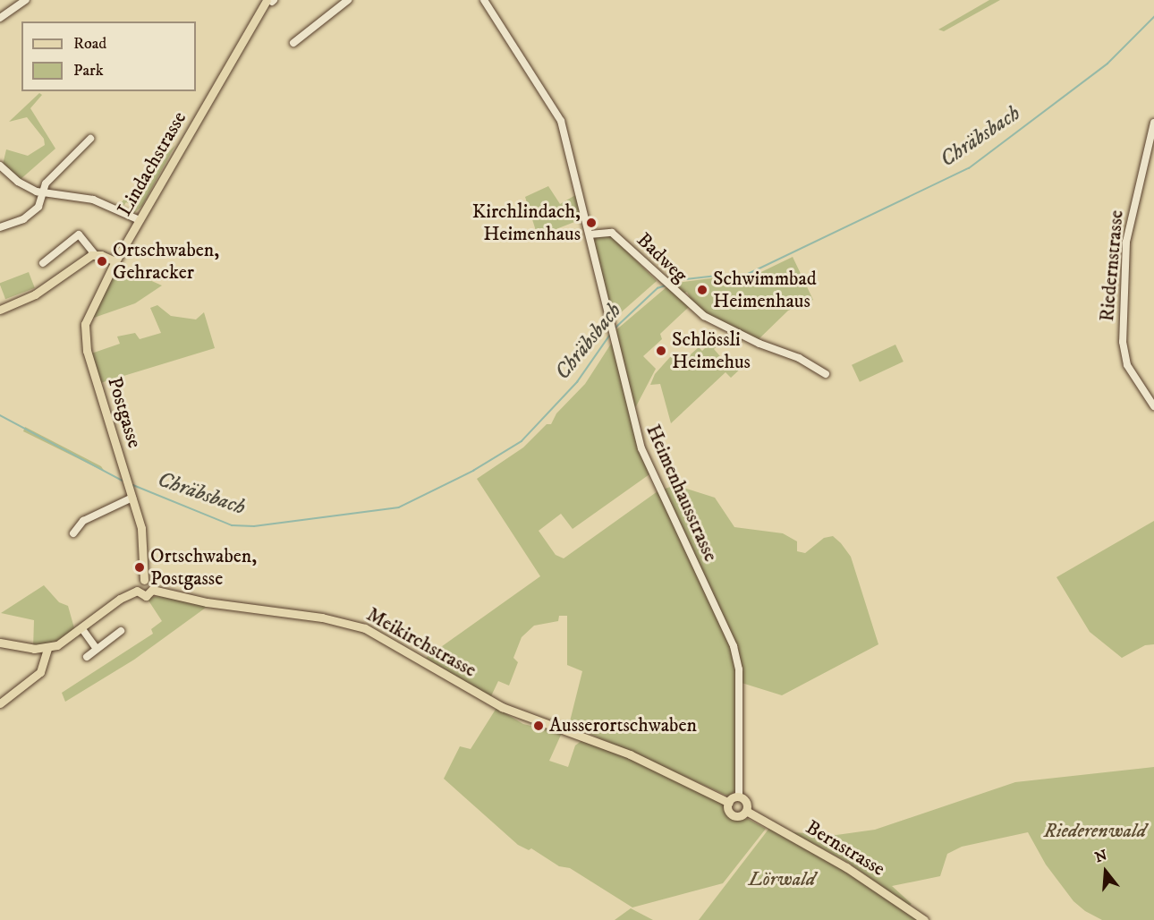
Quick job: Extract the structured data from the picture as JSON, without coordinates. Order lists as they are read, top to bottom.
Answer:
{
  "streets": {
    "main road": [
      "Lindachstrasse",
      "Postgasse",
      "Meikirchstrasse",
      "Bernstrasse"
    ],
    "street": ["Badweg", "Riedernstrasse", "Heimenhausstrasse"]
  },
  "crossings": [
    ["Lindachstrasse", "Postgasse"],
    ["Badweg", "Heimenhausstrasse"],
    ["Postgasse", "Meikirchstrasse"],
    ["Meikirchstrasse", "Bernstrasse"]
  ],
  "water": ["Chräbsbach"],
  "parks": ["Riederenwald", "Lörwald"],
  "places": [
    "Kirchlindach, Heimenhaus",
    "Ortschwaben, Gehracker",
    "Schwimmbad Heimenhaus",
    "Schlössli Heimehus",
    "Ortschwaben, Postgasse",
    "Ausserortschwaben"
  ],
  "legend": ["Road", "Park"],
  "north": "top"
}
